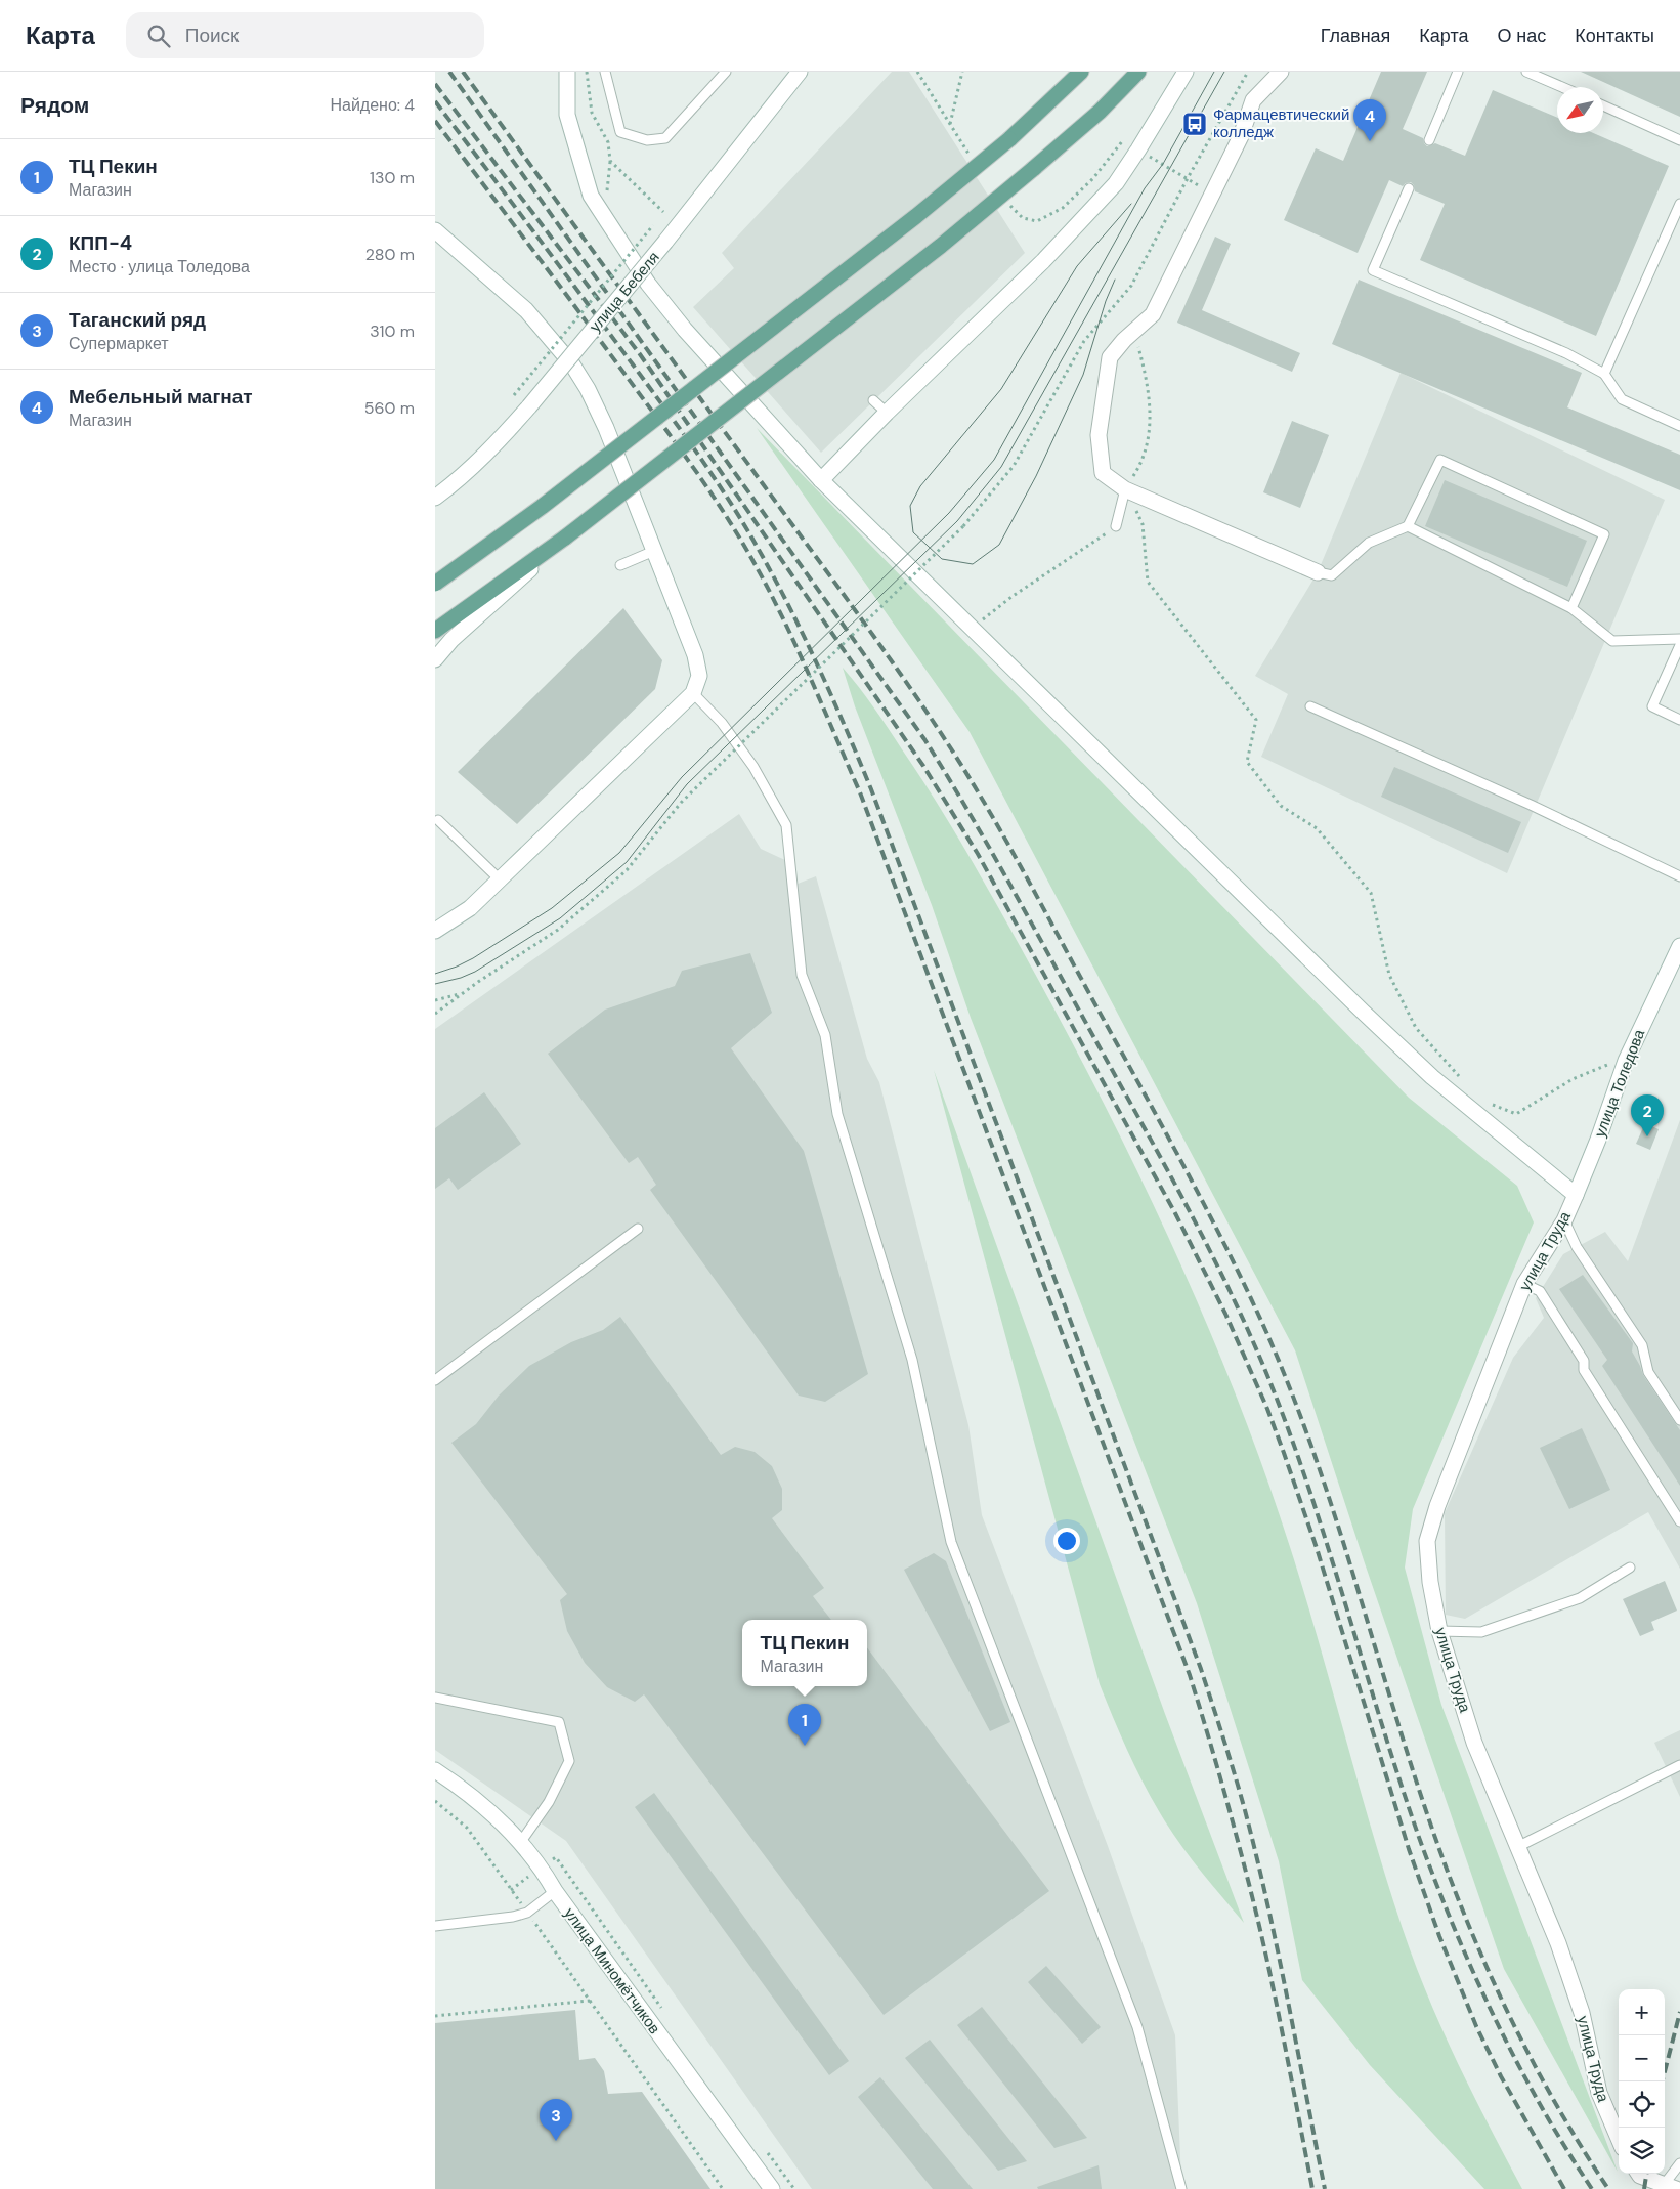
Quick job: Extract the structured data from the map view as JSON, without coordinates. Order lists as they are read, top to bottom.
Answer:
{
  "streets": {
    "street": [
      "улица Бебеля",
      "улица Толедова",
      "улица Труда",
      "улица Миномётчиков"
    ]
  },
  "crossings": [
    ["улица Толедова", "улица Труда"]
  ],
  "places": {
    "bus stop": ["Фармацевтический колледж"]
  },
  "north": "bottom left",
  "page": {
    "header": "Карта",
    "search": "Поиск",
    "nav": [
      "Главная",
      "Карта",
      "О нас",
      "Контакты"
    ],
    "heading": ["Рядом", "Найдено: 4"],
    "pins": [
      "4",
      "2",
      "1",
      "3"
    ],
    "list": [
      {
        "mark": "1",
        "name": "ТЦ Пекин",
        "note": "Магазин",
        "value": "130 m"
      },
      {
        "mark": "2",
        "name": "КПП-4",
        "note": "Место · улица Толедова",
        "value": "280 m"
      },
      {
        "mark": "3",
        "name": "Таганский ряд",
        "note": "Супермаркет",
        "value": "310 m"
      },
      {
        "mark": "4",
        "name": "Мебельный магнат",
        "note": "Магазин",
        "value": "560 m"
      }
    ],
    "popup": ["ТЦ Пекин", "Магазин"],
    "map_buttons": ["+", "−"]
  }
}
